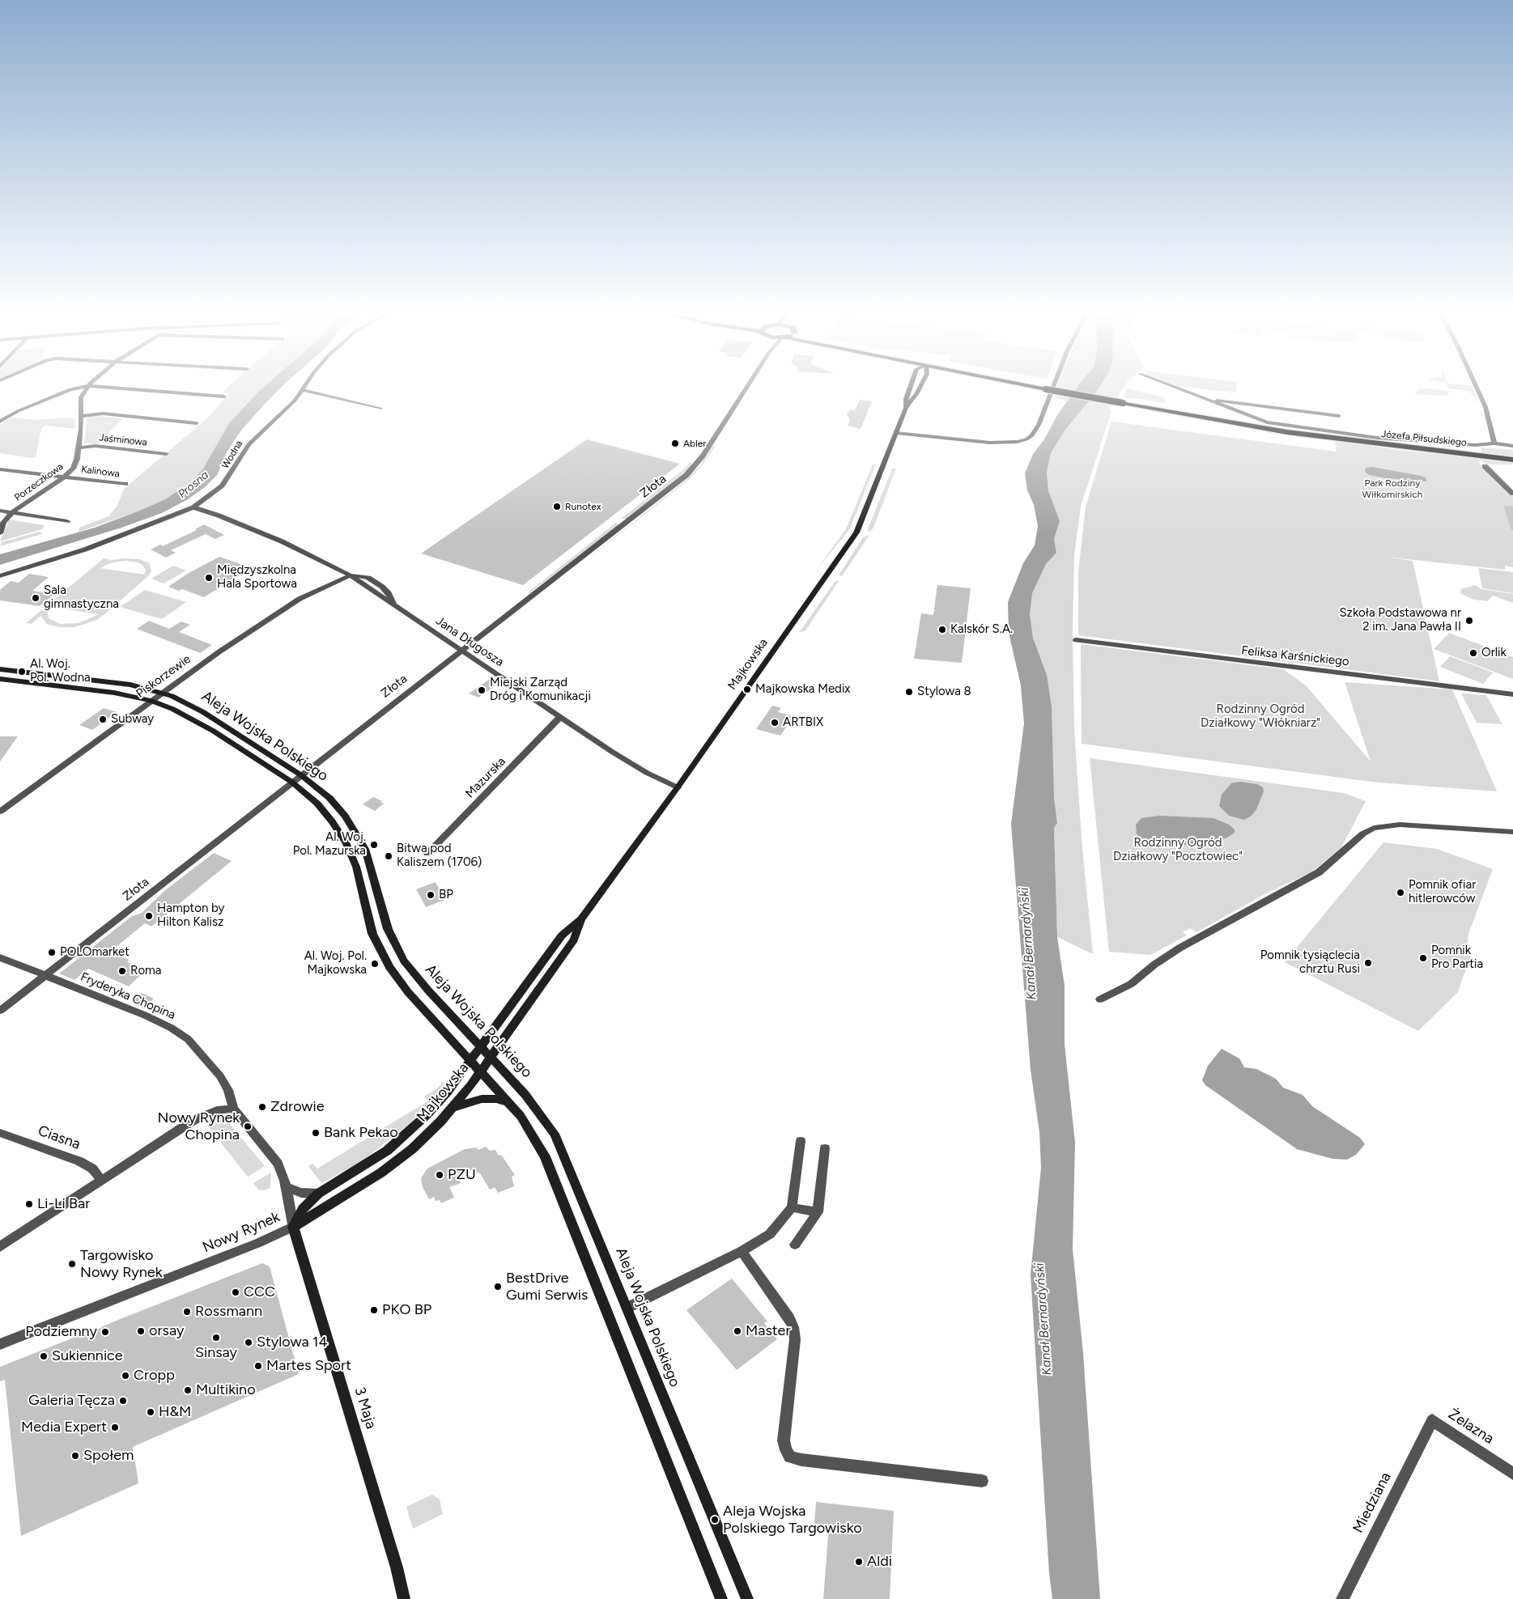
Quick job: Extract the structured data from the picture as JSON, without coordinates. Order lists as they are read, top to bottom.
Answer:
{
  "streets": {
    "main road": [
      "Józefa Piłsudskiego",
      "Majkowska",
      "Aleja Wojska Polskiego",
      "3 Maja"
    ],
    "street": [
      "Jaśminowa",
      "Wodna",
      "Kalinowa",
      "Porzeczkowa",
      "Złota",
      "Jana Długosza",
      "Feliksa Karśnickiego",
      "Piskorzewie",
      "Mazurska",
      "Fryderyka Chopina",
      "Ciasna",
      "Nowy Rynek",
      "Żelazna",
      "Miedziana"
    ]
  },
  "crossings": [
    ["Jaśminowa", "Porzeczkowa"],
    ["Wodna", "Jana Długosza"],
    ["Kalinowa", "Porzeczkowa"],
    ["Złota", "Jana Długosza"],
    ["Złota", "Aleja Wojska Polskiego"],
    ["Złota", "Fryderyka Chopina"],
    ["Jana Długosza", "Majkowska"],
    ["Jana Długosza", "Piskorzewie"],
    ["Jana Długosza", "Mazurska"],
    ["Majkowska", "Aleja Wojska Polskiego"],
    ["Majkowska", "Nowy Rynek"],
    ["Majkowska", "3 Maja"],
    ["Piskorzewie", "Aleja Wojska Polskiego"],
    ["Fryderyka Chopina", "Nowy Rynek"],
    ["Nowy Rynek", "3 Maja"],
    ["Żelazna", "Miedziana"]
  ],
  "water": ["Prosna", "Kanał Bernardyński"],
  "parks": ["Park Rodziny Wiłkomirskich", "Rodzinny Ogród Działkowy \"Włókniarz\"", "Rodzinny Ogród Działkowy \"Pocztowiec\""],
  "places": [
    "Abler",
    "Runotex",
    "Międzyszkolna Hala Sportowa",
    "Sala gimnastyczna",
    "Szkoła Podstawowa nr 2 im. Jana Pawła II",
    "Kalskór S.A.",
    "Orlik",
    "Al. Woj. Pol. Wodna",
    "Majkowska Medix",
    "Miejski Zarząd Dróg i Komunikacji",
    "Stylowa 8",
    "Subway",
    "ARTBIX",
    "Al. Woj. Pol. Mazurska",
    "Bitwa pod Kaliszem (1706)",
    "Pomnik ofiar hitlerowców",
    "BP",
    "Hampton by Hilton Kalisz",
    "POLOmarket",
    "Pomnik Pro Partia",
    "Pomnik tysiąclecia chrztu Rusi",
    "Al. Woj. Pol. Majkowska",
    "Roma",
    "Zdrowie",
    "Nowy Rynek Chopina",
    "Bank Pekao",
    "PZU",
    "Li-Li Bar",
    "Targowisko Nowy Rynek",
    "BestDrive Gumi Serwis",
    "CCC",
    "PKO BP",
    "Rossmann",
    "orsay",
    "Master",
    "Podziemny",
    "Sinsay",
    "Stylowa 14",
    "Sukiennice",
    "Martes Sport",
    "Cropp",
    "Multikino",
    "Galeria Tęcza",
    "H&M",
    "Media Expert",
    "Społem",
    "Aleja Wojska Polskiego Targowisko",
    "Aldi"
  ]
}
